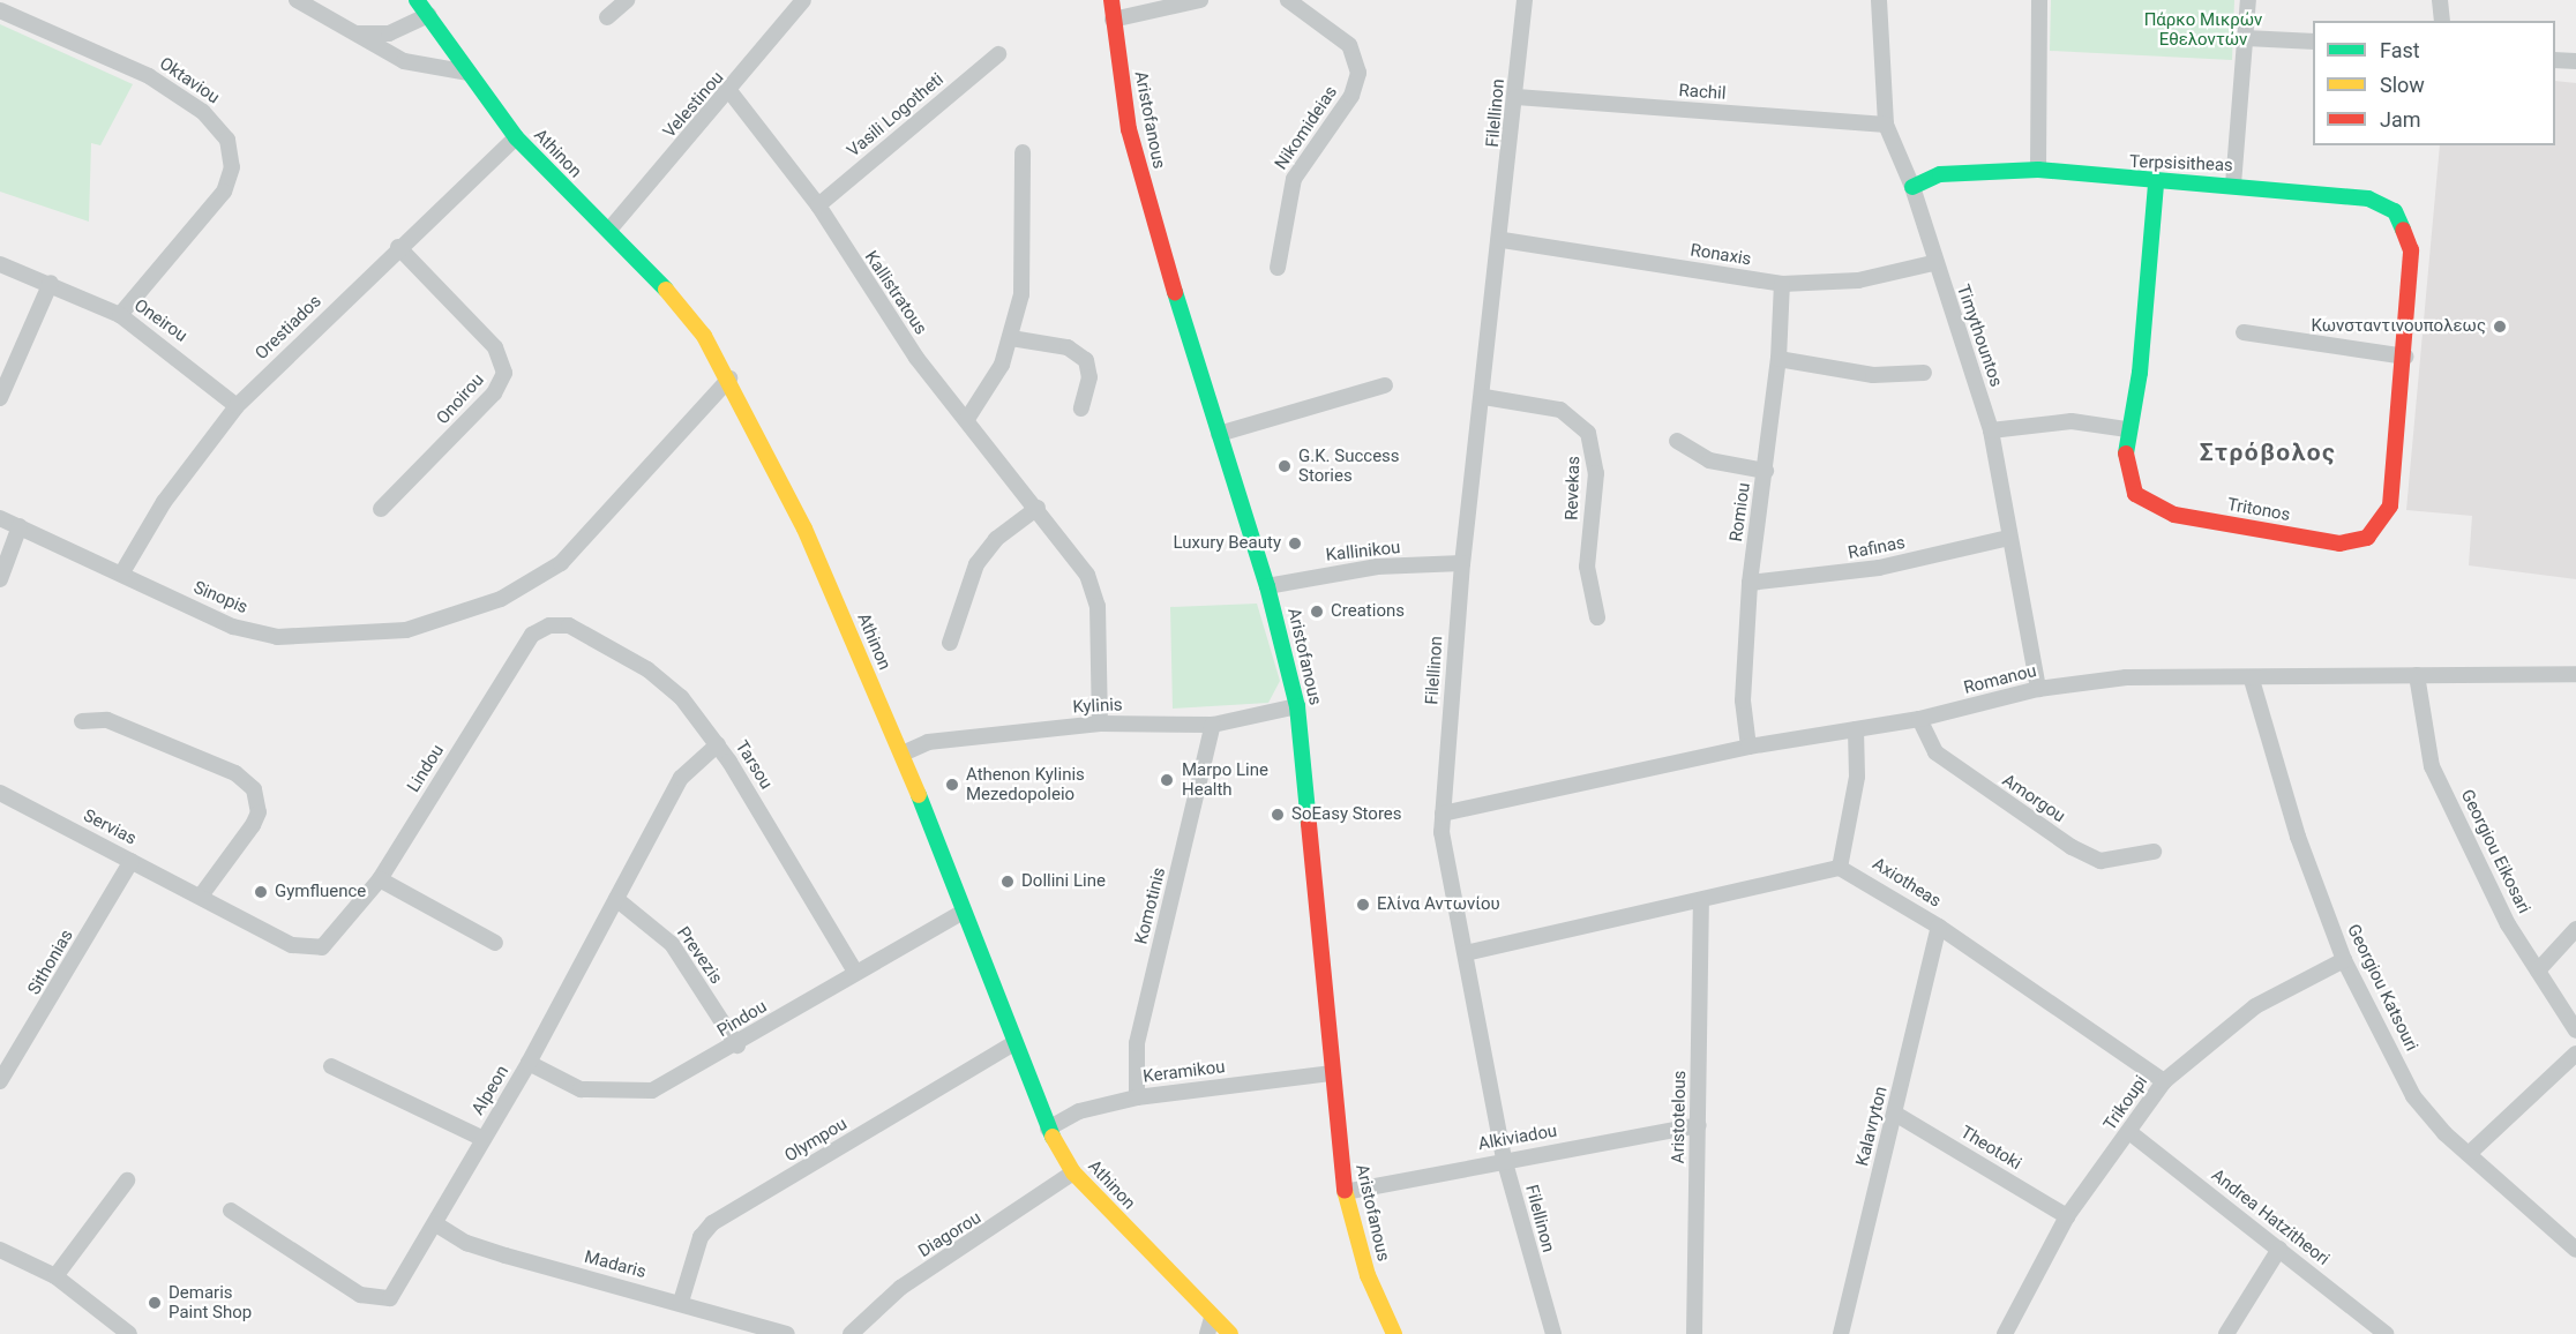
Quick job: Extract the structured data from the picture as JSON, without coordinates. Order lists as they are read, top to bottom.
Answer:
{
  "streets": {
    "street": [
      "Oktaviou",
      "Rachil",
      "Velestinou",
      "Filellinon",
      "Vasili Logotheti",
      "Aristofanous",
      "Nikomideias",
      "Athinon",
      "Terpsisitheas",
      "Ronaxis",
      "Kallistratous",
      "Oneirou",
      "Orestiados",
      "Timythountos",
      "Onoirou",
      "Revekas",
      "Tritonos",
      "Romiou",
      "Rafinas",
      "Kallinikou",
      "Sinopis",
      "Romanou",
      "Kylinis",
      "Tarsou",
      "Lindou",
      "Amorgou",
      "Servias",
      "Georgiou Eikosari",
      "Axiotheas",
      "Komotinis",
      "Prevezis",
      "Sithonias",
      "Georgiou Katsouri",
      "Pindou",
      "Keramikou",
      "Alpeon",
      "Trikoupi",
      "Aristotelous",
      "Kalavryton",
      "Alkiviadou",
      "Olympou",
      "Theotoki",
      "Andrea Hatzitheori",
      "Diagorou",
      "Madaris"
    ]
  },
  "crossings": [
    ["Oktaviou", "Oneirou"],
    ["Rachil", "Filellinon"],
    ["Rachil", "Timythountos"],
    ["Velestinou", "Athinon"],
    ["Velestinou", "Kallistratous"],
    ["Filellinon", "Ronaxis"],
    ["Filellinon", "Revekas"],
    ["Filellinon", "Kallinikou"],
    ["Filellinon", "Romanou"],
    ["Filellinon", "Alkiviadou"],
    ["Vasili Logotheti", "Kallistratous"],
    ["Aristofanous", "Kallinikou"],
    ["Aristofanous", "Kylinis"],
    ["Aristofanous", "Keramikou"],
    ["Aristofanous", "Alkiviadou"],
    ["Athinon", "Orestiados"],
    ["Athinon", "Sinopis"],
    ["Athinon", "Kylinis"],
    ["Athinon", "Pindou"],
    ["Athinon", "Keramikou"],
    ["Athinon", "Olympou"],
    ["Athinon", "Diagorou"],
    ["Terpsisitheas", "Timythountos"],
    ["Terpsisitheas", "Tritonos"],
    ["Ronaxis", "Timythountos"],
    ["Ronaxis", "Romiou"],
    ["Kallistratous", "Kylinis"],
    ["Oneirou", "Orestiados"],
    ["Orestiados", "Onoirou"],
    ["Orestiados", "Sinopis"],
    ["Timythountos", "Rafinas"],
    ["Timythountos", "Romanou"],
    ["Romiou", "Rafinas"],
    ["Romiou", "Romanou"],
    ["Romanou", "Amorgou"],
    ["Romanou", "Georgiou Eikosari"],
    ["Romanou", "Georgiou Katsouri"],
    ["Kylinis", "Komotinis"],
    ["Tarsou", "Lindou"],
    ["Tarsou", "Pindou"],
    ["Tarsou", "Alpeon"],
    ["Lindou", "Servias"],
    ["Servias", "Sithonias"],
    ["Axiotheas", "Trikoupi"],
    ["Axiotheas", "Kalavryton"],
    ["Komotinis", "Keramikou"],
    ["Prevezis", "Pindou"],
    ["Prevezis", "Alpeon"],
    ["Georgiou Katsouri", "Trikoupi"],
    ["Pindou", "Alpeon"],
    ["Alpeon", "Madaris"],
    ["Trikoupi", "Theotoki"],
    ["Trikoupi", "Andrea Hatzitheori"],
    ["Aristotelous", "Alkiviadou"],
    ["Kalavryton", "Theotoki"],
    ["Olympou", "Madaris"]
  ],
  "districts": ["Στρόβολος"],
  "parks": ["Πάρκο Μικρών Εθελοντών"],
  "places": [
    "Κωνσταντινουπολεως",
    "G.K. Success Stories",
    "Luxury Beauty",
    "Creations",
    "Marpo Line Health",
    "Athenon Kylinis Mezedopoleio",
    "SoEasy Stores",
    "Dollini Line",
    "Gymfluence",
    "Ελίνα Αντωνίου",
    "Demaris Paint Shop"
  ],
  "legend": ["Fast", "Slow", "Jam"]
}
